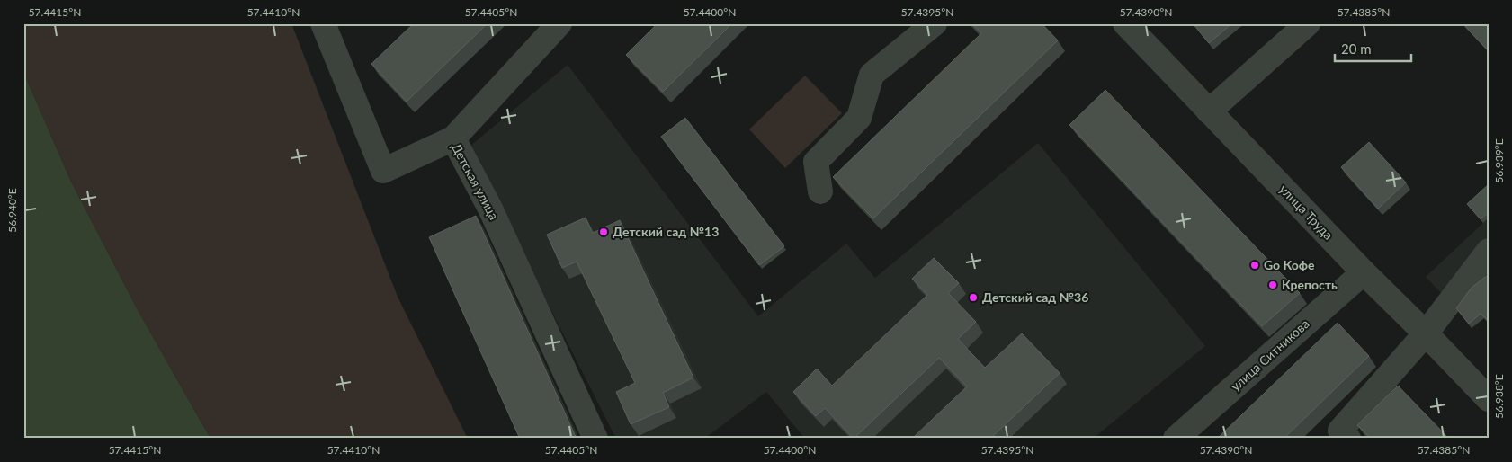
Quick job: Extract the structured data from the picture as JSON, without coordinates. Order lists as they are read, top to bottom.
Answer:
{
  "streets": {
    "street": ["Детская улица", "улица Труда", "улица Ситникова"]
  },
  "crossings": [
    ["улица Труда", "улица Ситникова"]
  ],
  "places": [
    "Детский сад №13",
    "Go Кофе",
    "Крепость",
    "Детский сад №36"
  ],
  "scale_bar": "20 m",
  "coordinates": [
    "57.4415°N",
    "57.4410°N",
    "57.4405°N",
    "57.4400°N",
    "57.4395°N",
    "57.4390°N",
    "57.4385°N",
    "56.939°E",
    "56.940°E",
    "56.938°E"
  ]
}
